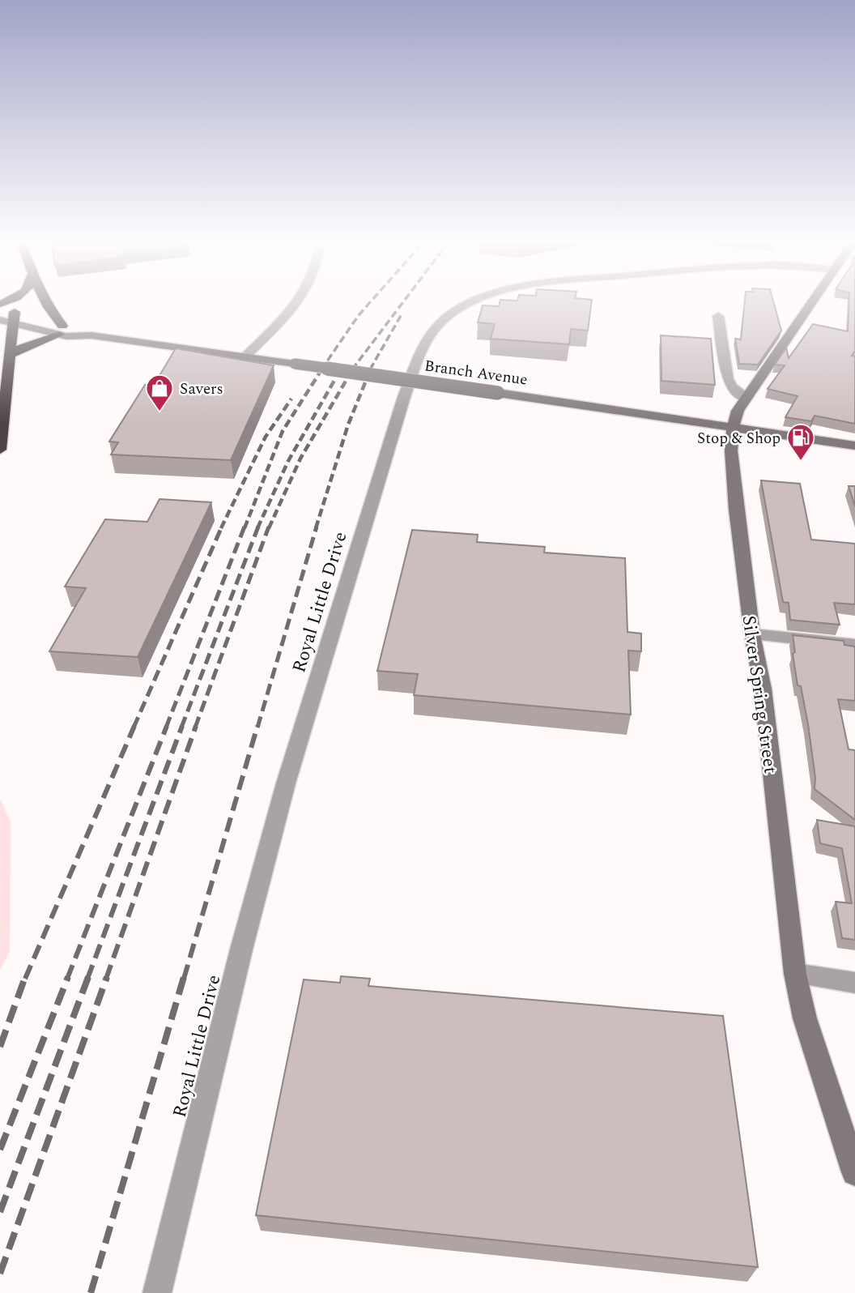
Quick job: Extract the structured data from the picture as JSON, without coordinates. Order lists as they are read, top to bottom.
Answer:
{
  "streets": {
    "main road": ["Branch Avenue", "Silver Spring Street"],
    "street": ["Royal Little Drive"]
  },
  "crossings": [
    ["Branch Avenue", "Silver Spring Street"]
  ],
  "places": {
    "shop": ["Savers"],
    "fuel station": ["Stop & Shop"]
  }
}
